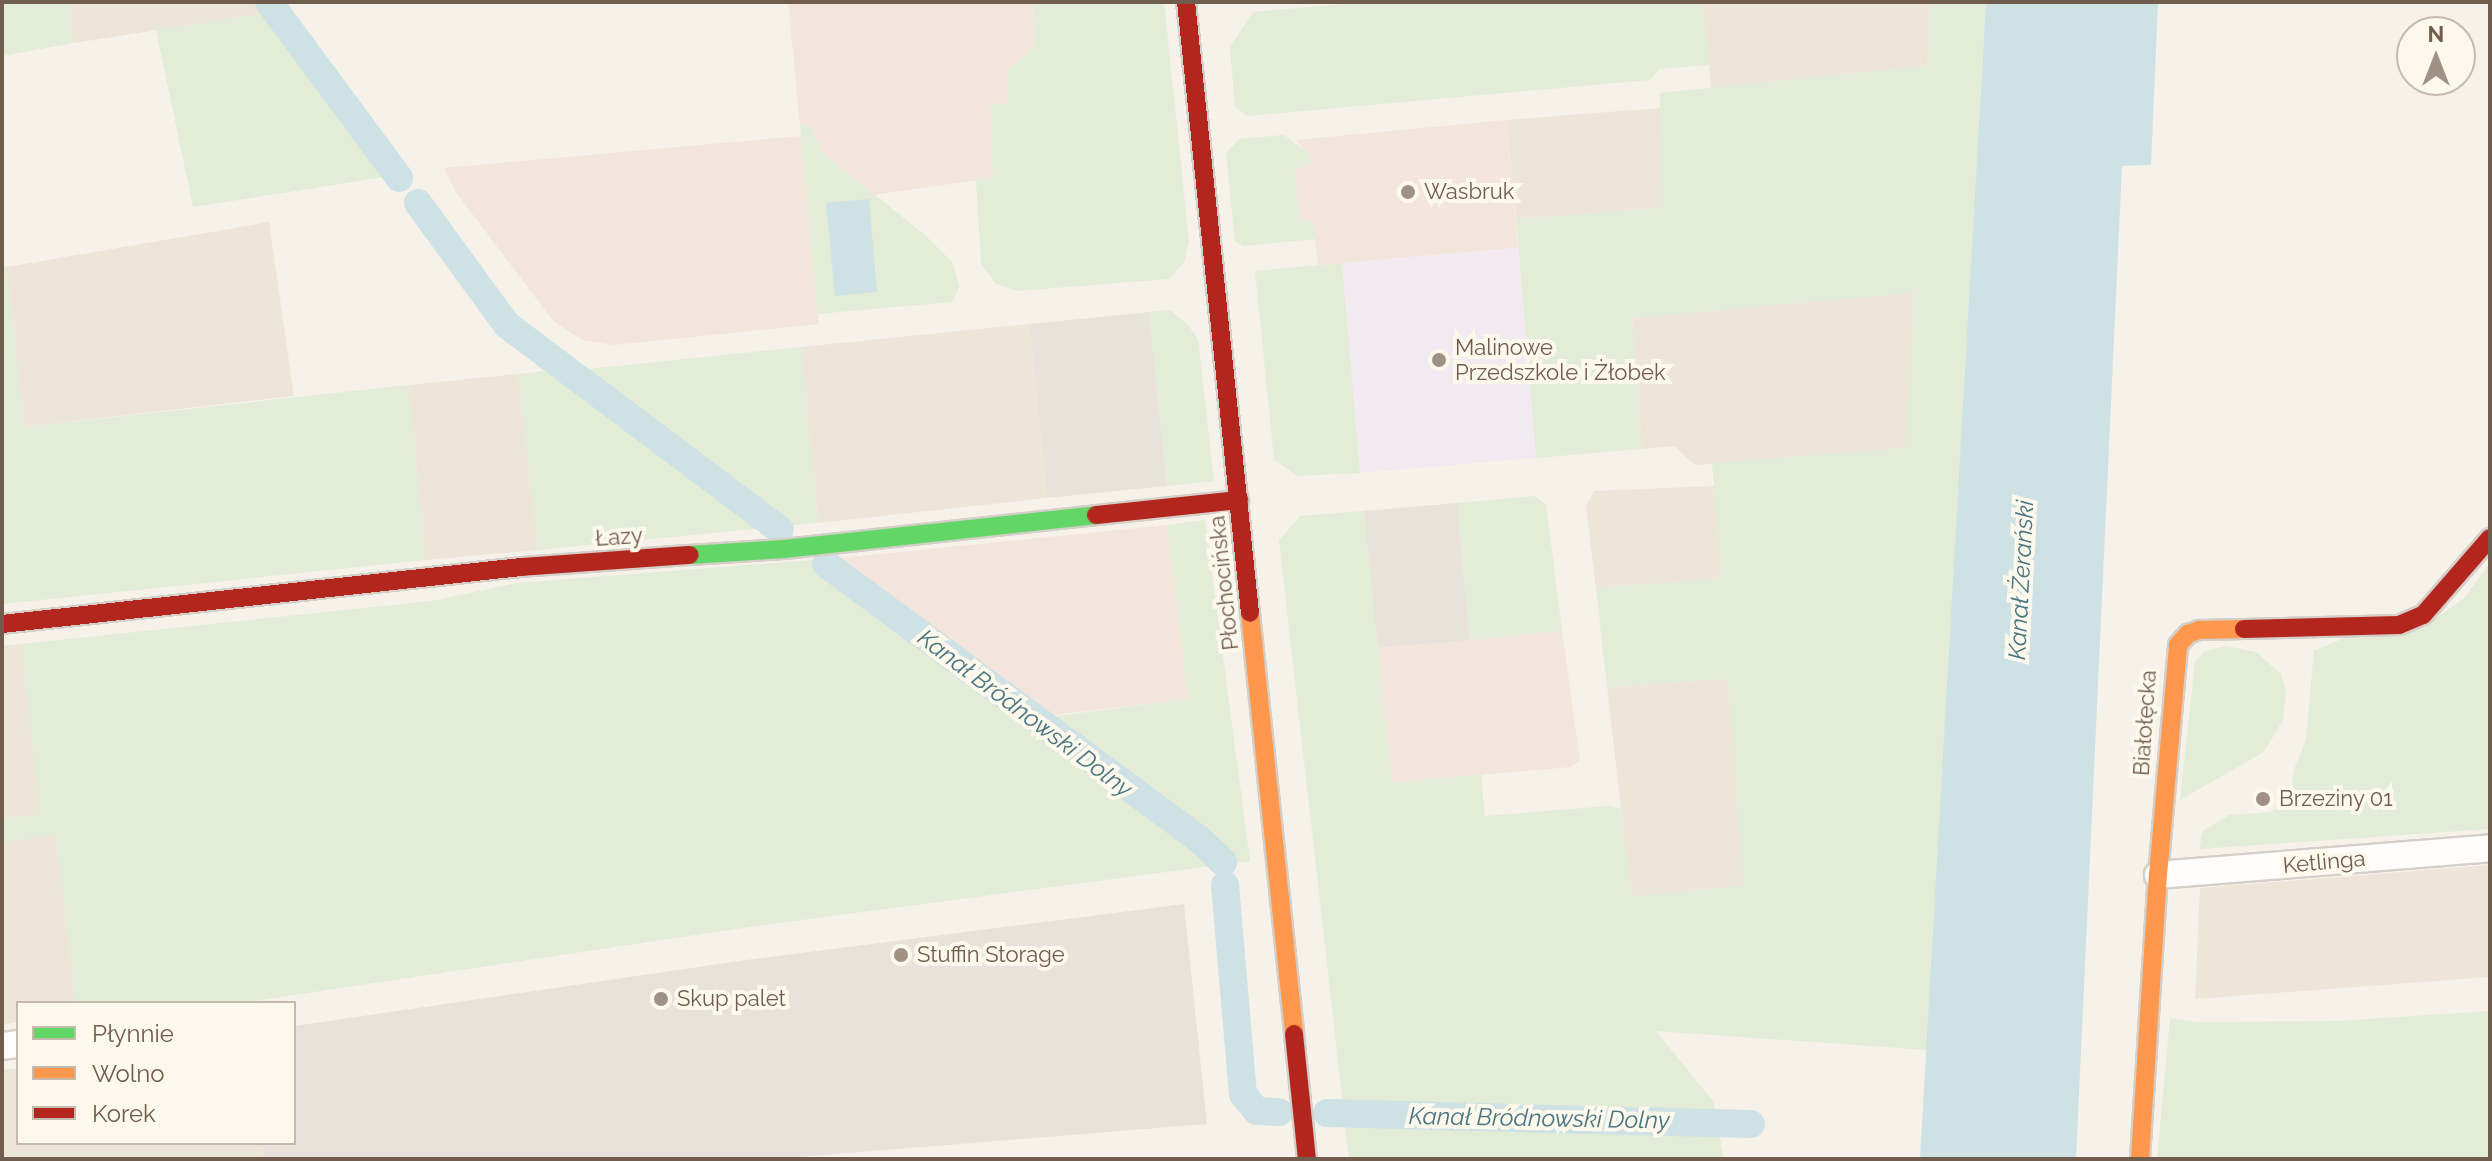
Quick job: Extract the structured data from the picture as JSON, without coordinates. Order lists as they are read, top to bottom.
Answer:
{
  "streets": {
    "street": [
      "Łazy",
      "Płochocińska",
      "Białołęcka",
      "Ketlinga"
    ]
  },
  "crossings": [
    ["Łazy", "Płochocińska"],
    ["Białołęcka", "Ketlinga"]
  ],
  "water": ["Kanał Żerański", "Kanał Bródnowski Dolny"],
  "places": [
    "Wasbruk",
    "Malinowe Przedszkole i Żłobek",
    "Brzeziny 01",
    "Stuffin Storage",
    "Skup palet"
  ],
  "legend": ["Płynnie", "Wolno", "Korek"],
  "north": "top"
}
